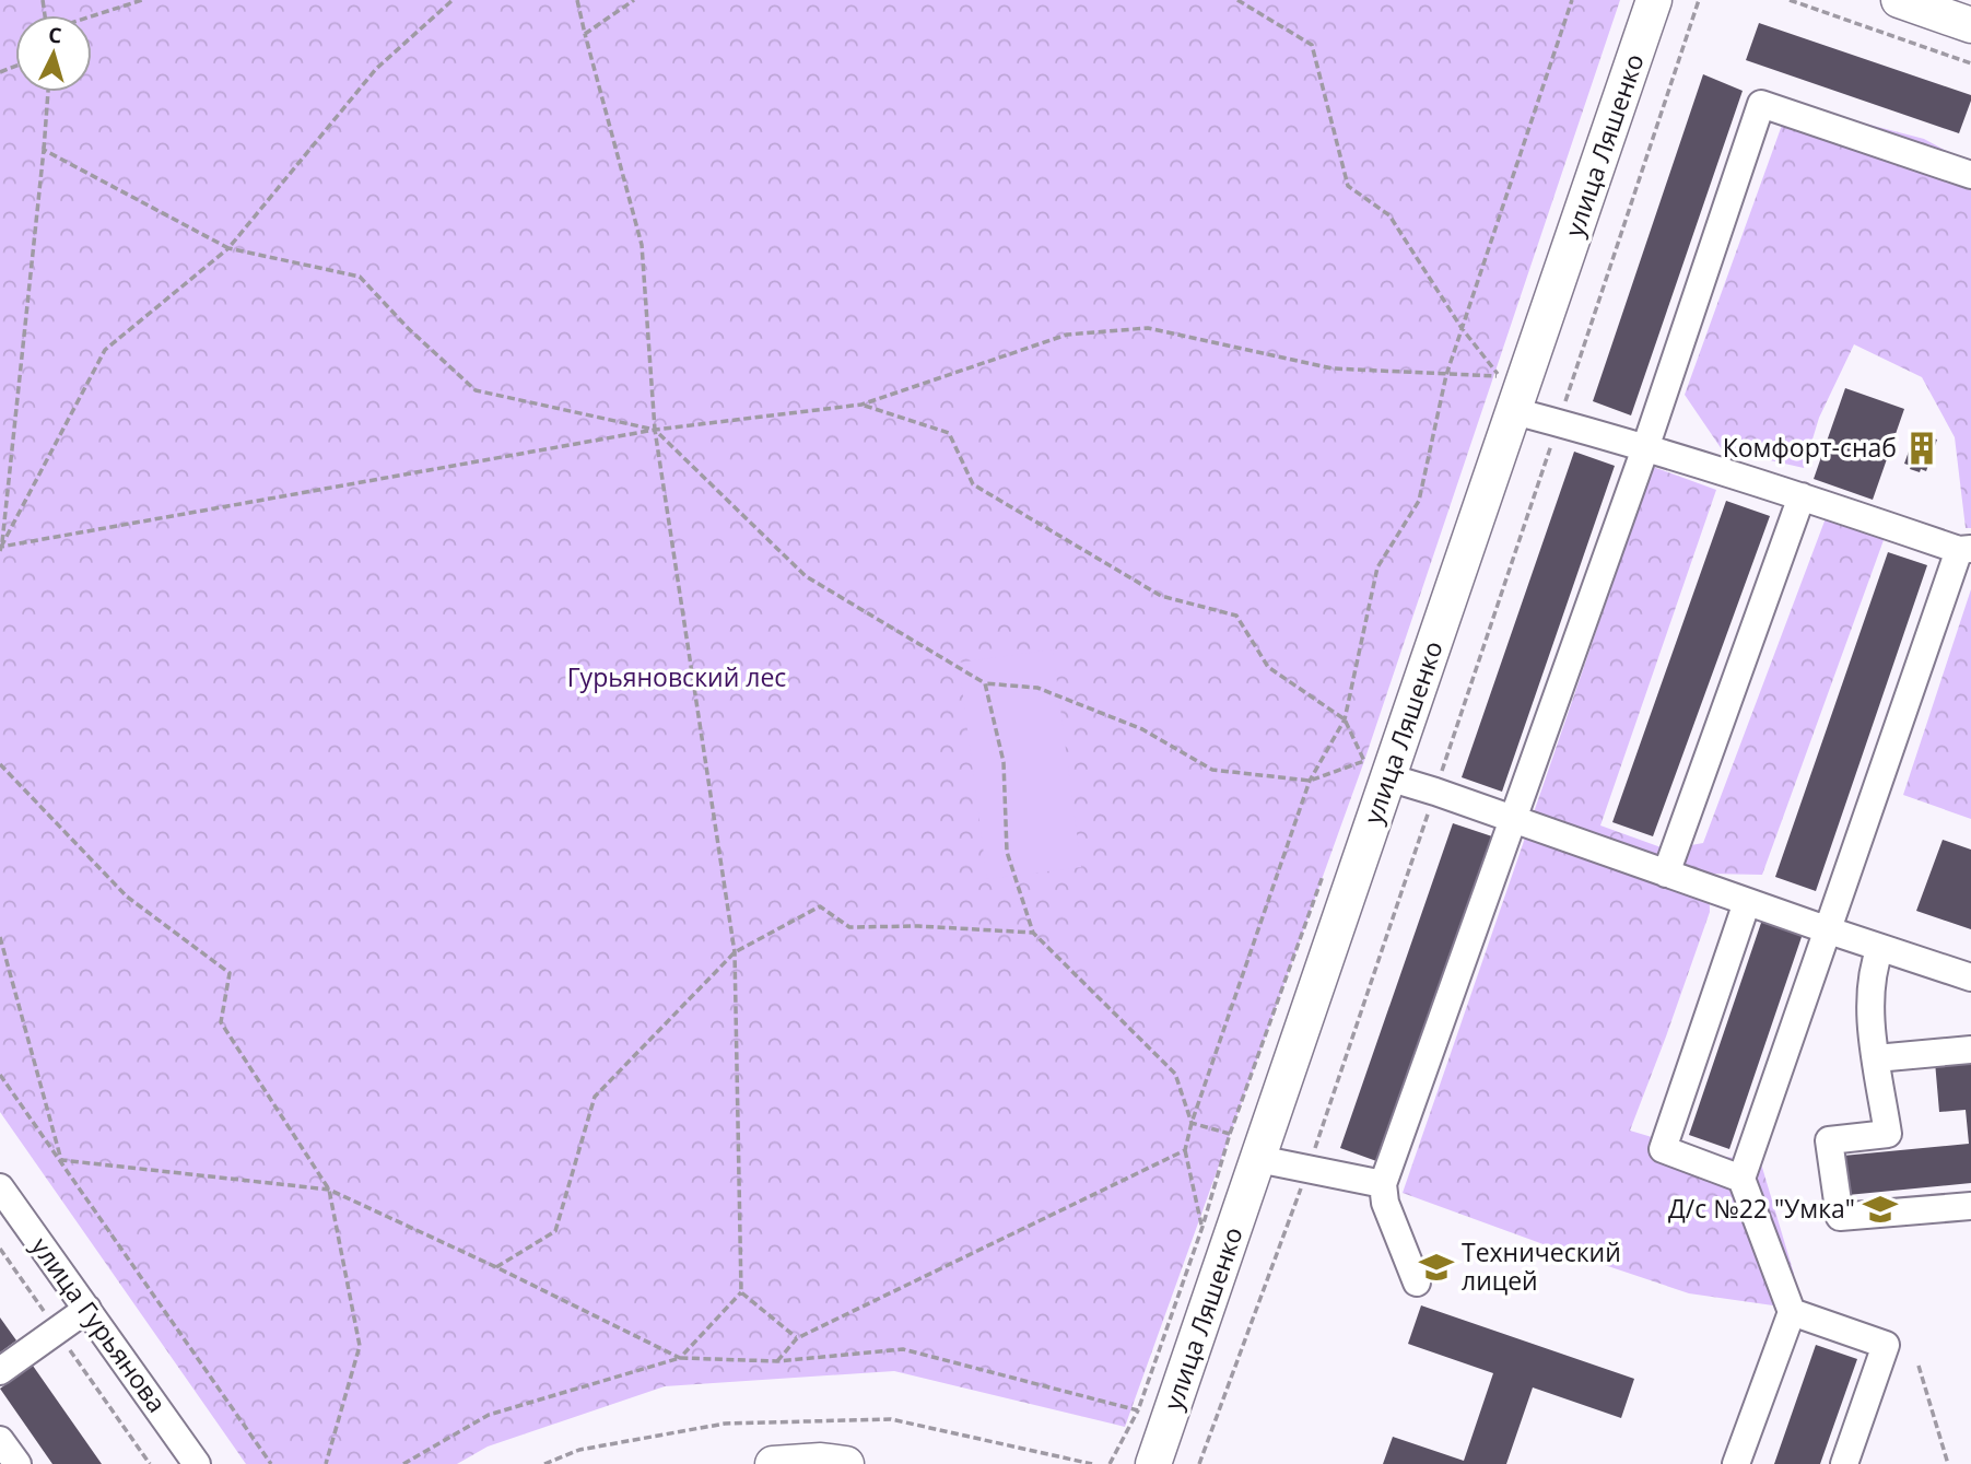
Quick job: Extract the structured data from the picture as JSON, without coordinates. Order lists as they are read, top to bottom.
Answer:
{
  "streets": {
    "main road": ["улица Ляшенко"],
    "street": ["улица Гурьянова"]
  },
  "parks": ["Гурьяновский лес"],
  "places": {
    "building": ["Комфорт-снаб"],
    "school or university": ["Д/с №22 \"Умка\"", "Технический лицей"]
  },
  "north": "top"
}
